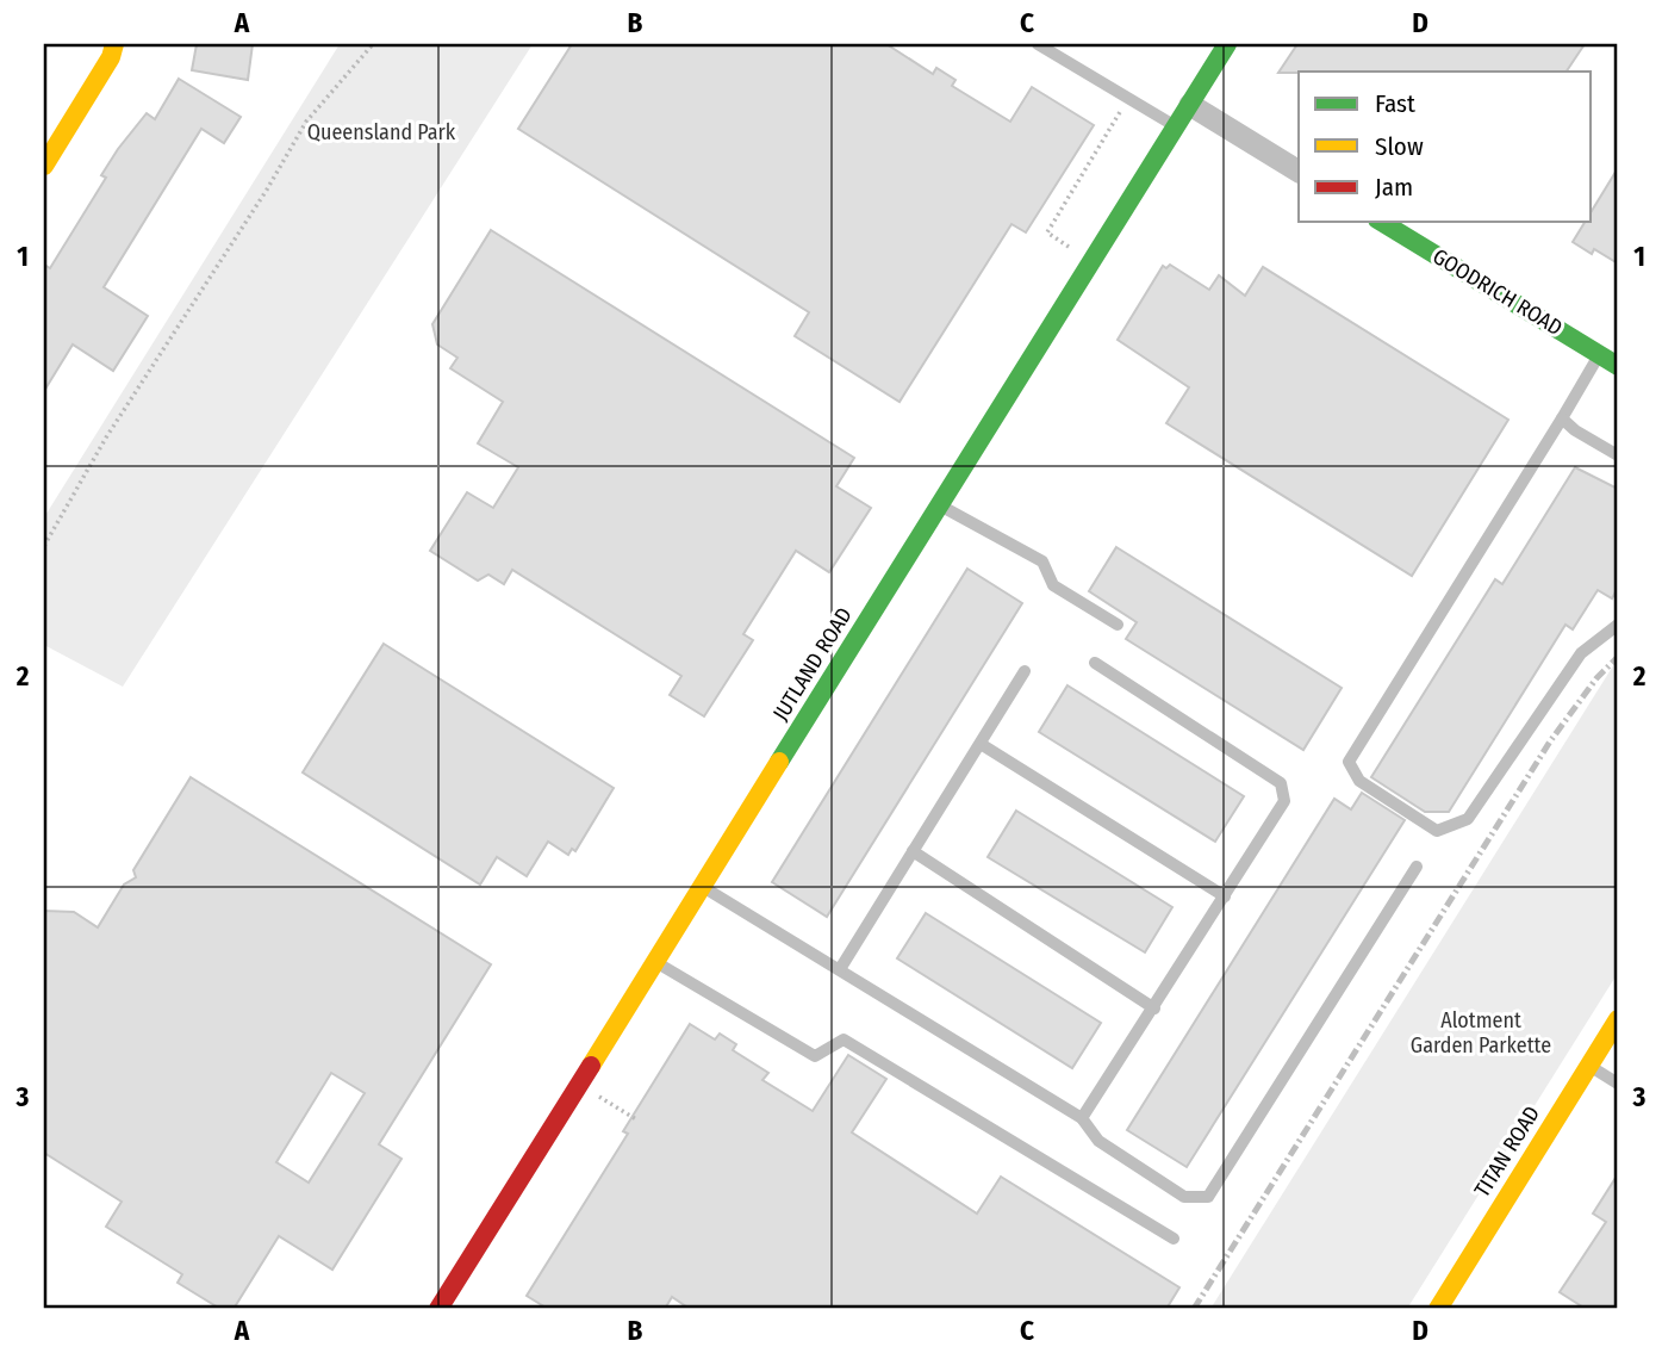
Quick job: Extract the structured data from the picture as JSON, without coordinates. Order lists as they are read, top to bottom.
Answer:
{
  "streets": {
    "street": ["GOODRICH ROAD", "JUTLAND ROAD", "TITAN ROAD"]
  },
  "parks": ["Queensland Park", "Alotment Garden Parkette"],
  "legend": ["Fast", "Slow", "Jam"],
  "grid": {
    "columns": [
      "A",
      "B",
      "C",
      "D"
    ],
    "rows": ["1", "2", "3"]
  }
}
